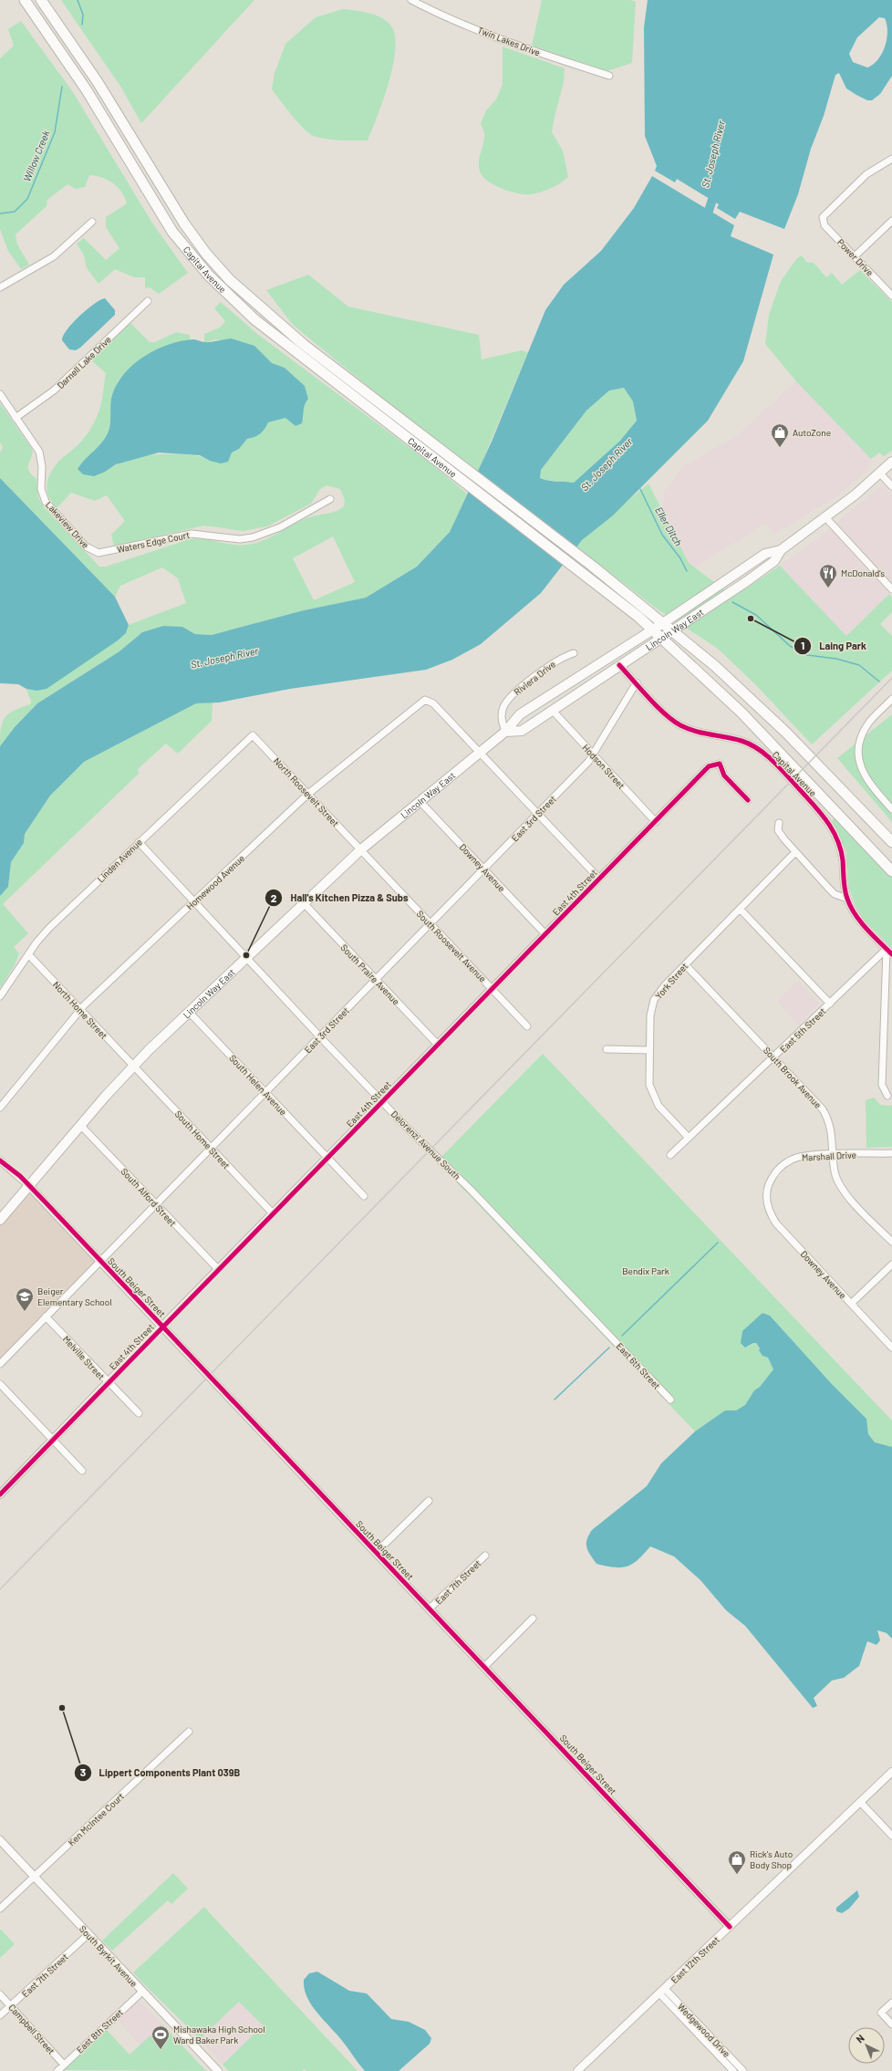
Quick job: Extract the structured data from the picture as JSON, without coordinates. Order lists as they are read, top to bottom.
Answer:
{
  "streets": {
    "highway": ["Capital Avenue"],
    "main road": ["Lincoln Way East"],
    "street": [
      "Twin Lakes Drive",
      "Power Drive",
      "Darnell Lake Drive",
      "Lakeview Drive",
      "Waters Edge Court",
      "Riviera Drive",
      "Hodson Street",
      "North Roosevelt Street",
      "East 3rd Street",
      "Linden Avenue",
      "Downey Avenue",
      "Homewood Avenue",
      "East 4th Street",
      "South Roosevelt Avenue",
      "South Praire Avenue",
      "York Street",
      "North Home Street",
      "East 5th Street",
      "South Brook Avenue",
      "South Helen Avenue",
      "South Home Street",
      "Delorenzi Avenue South",
      "Marshall Drive",
      "South Alford Street",
      "South Beiger Street",
      "Melville Street",
      "East 6th Street",
      "East 7th Street",
      "Ken McIntee Court",
      "South Byrkit Avenue",
      "East 12th Street",
      "Campbell Street",
      "Wedgewood Drive",
      "East 8th Street"
    ]
  },
  "crossings": [
    ["Capital Avenue", "Lincoln Way East"],
    ["Capital Avenue", "East 3rd Street"],
    ["Capital Avenue", "East 5th Street"],
    ["Darnell Lake Drive", "Lakeview Drive"],
    ["Lakeview Drive", "Waters Edge Court"],
    ["Lincoln Way East", "Riviera Drive"],
    ["Lincoln Way East", "Hodson Street"],
    ["Lincoln Way East", "North Roosevelt Street"],
    ["Lincoln Way East", "Downey Avenue"],
    ["Lincoln Way East", "Homewood Avenue"],
    ["Lincoln Way East", "South Roosevelt Avenue"],
    ["Lincoln Way East", "South Praire Avenue"],
    ["Lincoln Way East", "North Home Street"],
    ["Lincoln Way East", "South Helen Avenue"],
    ["Lincoln Way East", "South Home Street"],
    ["Lincoln Way East", "Delorenzi Avenue South"],
    ["Lincoln Way East", "South Alford Street"],
    ["Lincoln Way East", "South Beiger Street"],
    ["Hodson Street", "East 3rd Street"],
    ["Hodson Street", "East 4th Street"],
    ["North Roosevelt Street", "Linden Avenue"],
    ["North Roosevelt Street", "Homewood Avenue"],
    ["North Roosevelt Street", "South Roosevelt Avenue"],
    ["East 3rd Street", "Downey Avenue"],
    ["East 3rd Street", "South Roosevelt Avenue"],
    ["East 3rd Street", "South Praire Avenue"],
    ["East 3rd Street", "South Helen Avenue"],
    ["East 3rd Street", "South Home Street"],
    ["East 3rd Street", "Delorenzi Avenue South"],
    ["East 3rd Street", "South Alford Street"],
    ["East 3rd Street", "South Beiger Street"],
    ["East 3rd Street", "Melville Street"],
    ["Linden Avenue", "North Home Street"],
    ["Linden Avenue", "Delorenzi Avenue South"],
    ["Downey Avenue", "East 4th Street"],
    ["Downey Avenue", "Marshall Drive"],
    ["Homewood Avenue", "North Home Street"],
    ["Homewood Avenue", "Delorenzi Avenue South"],
    ["East 4th Street", "South Roosevelt Avenue"],
    ["East 4th Street", "South Praire Avenue"],
    ["East 4th Street", "South Helen Avenue"],
    ["East 4th Street", "South Home Street"],
    ["East 4th Street", "Delorenzi Avenue South"],
    ["East 4th Street", "South Alford Street"],
    ["East 4th Street", "South Beiger Street"],
    ["East 4th Street", "Melville Street"],
    ["York Street", "East 5th Street"],
    ["York Street", "South Brook Avenue"],
    ["North Home Street", "South Home Street"],
    ["East 5th Street", "South Brook Avenue"],
    ["South Brook Avenue", "Marshall Drive"],
    ["Delorenzi Avenue South", "East 6th Street"],
    ["South Beiger Street", "East 7th Street"],
    ["South Beiger Street", "East 12th Street"],
    ["East 7th Street", "South Byrkit Avenue"],
    ["East 7th Street", "Campbell Street"],
    ["Ken McIntee Court", "South Byrkit Avenue"],
    ["South Byrkit Avenue", "East 8th Street"],
    ["East 12th Street", "Wedgewood Drive"],
    ["Campbell Street", "East 8th Street"]
  ],
  "water": ["St. Joseph River", "Willow Creek", "Eller Ditch"],
  "parks": ["Bendix Park"],
  "places": {
    "shop": ["AutoZone", "Rick's Auto Body Shop"],
    "restaurant": ["McDonald's"],
    "other": ["Laing Park", "Hall's Kitchen Pizza & Subs", "Lippert Components Plant 039B"],
    "school or university": ["Beiger Elementary School"],
    "sports": ["Mishawaka High School Ward Baker Park"]
  },
  "north": "top left"
}
